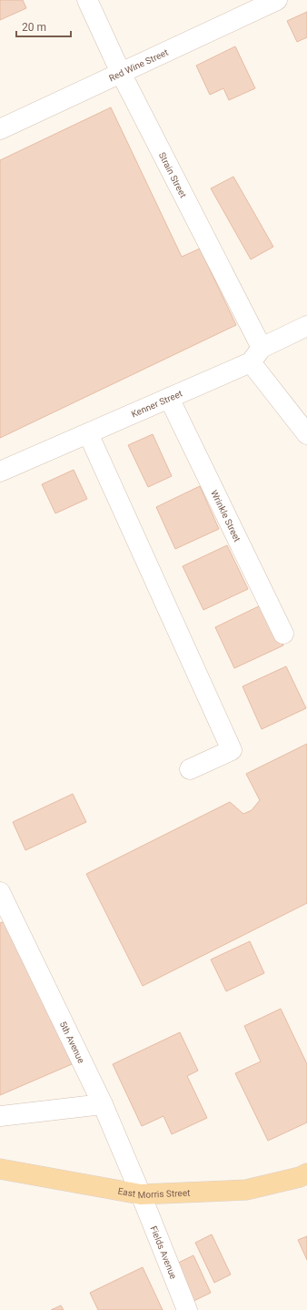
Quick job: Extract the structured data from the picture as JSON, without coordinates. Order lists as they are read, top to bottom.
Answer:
{
  "streets": {
    "main road": ["East Morris Street"],
    "street": [
      "Red Wine Street",
      "Strain Street",
      "Kenner Street",
      "Wrinkle Street",
      "5th Avenue",
      "Fields Avenue"
    ]
  },
  "crossings": [
    ["Red Wine Street", "Strain Street"],
    ["Strain Street", "Kenner Street"],
    ["Kenner Street", "Wrinkle Street"],
    ["5th Avenue", "East Morris Street"],
    ["5th Avenue", "Fields Avenue"],
    ["East Morris Street", "Fields Avenue"]
  ],
  "scale_bar": "20 m"
}
